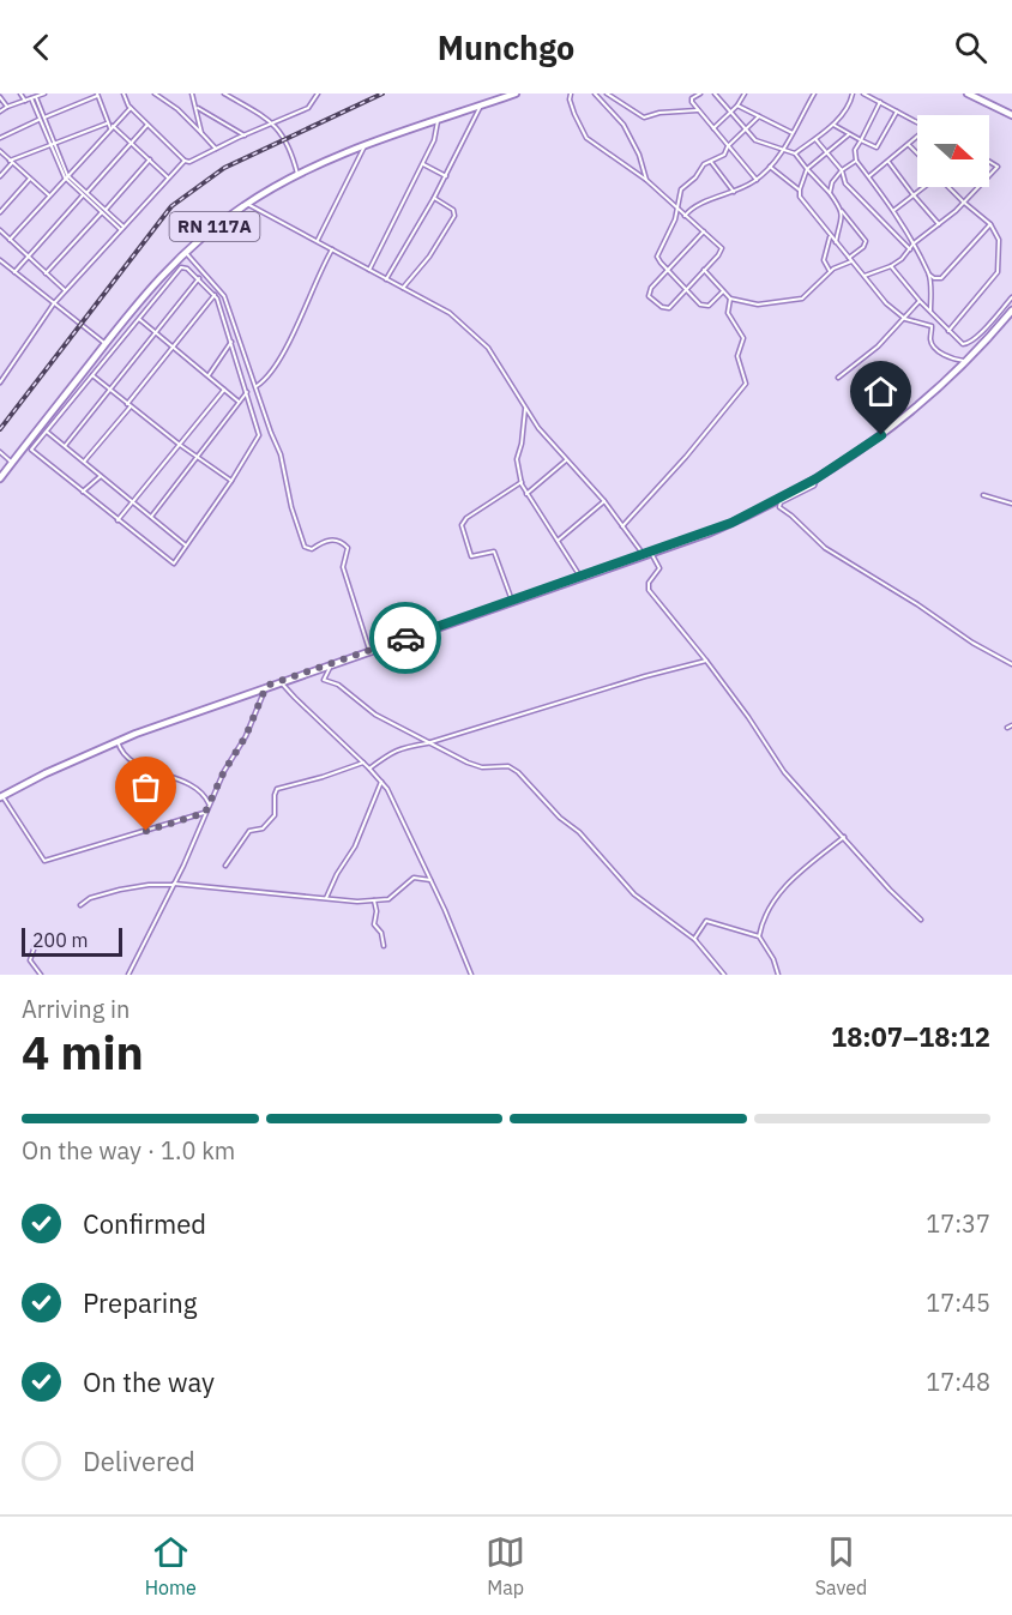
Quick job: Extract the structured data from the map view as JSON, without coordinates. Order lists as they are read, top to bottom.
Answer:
{
  "streets": {
    "main road": ["RN 117A"]
  },
  "scale_bar": "200 m",
  "north": "right",
  "page": {
    "header": "Munchgo",
    "scale": "200 m",
    "heading": ["4 min", "Arriving in", "18:07–18:12"],
    "bar": "On the way · 1.0 km",
    "list": [
      ["Confirmed", "17:37"],
      ["Preparing", "17:45"],
      ["On the way", "17:48"],
      "Delivered"
    ],
    "tabs": ["Home", "Map", "Saved"]
  }
}
